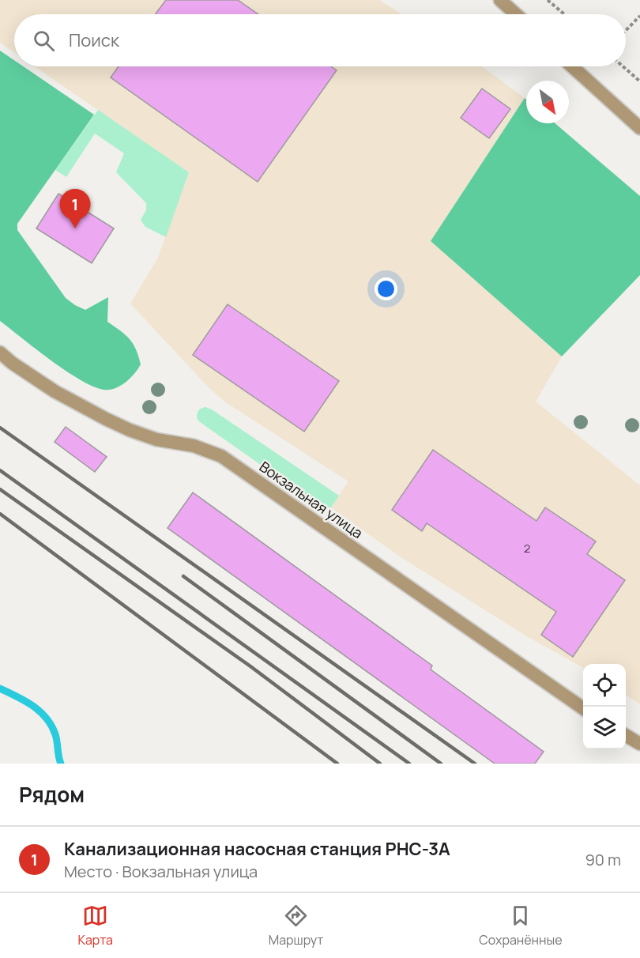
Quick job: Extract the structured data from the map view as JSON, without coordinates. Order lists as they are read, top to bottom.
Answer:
{
  "streets": {
    "street": ["Вокзальная улица"]
  },
  "house_numbers": ["2"],
  "north": "bottom right",
  "page": {
    "search": "Поиск",
    "pins": "1",
    "heading": "Рядом",
    "list": [
      {
        "mark": "1",
        "name": "Канализационная насосная станция РНС-3А",
        "note": "Место · Вокзальная улица",
        "value": "90 m"
      }
    ],
    "nav": ["Карта", "Маршрут", "Сохранённые"]
  }
}
